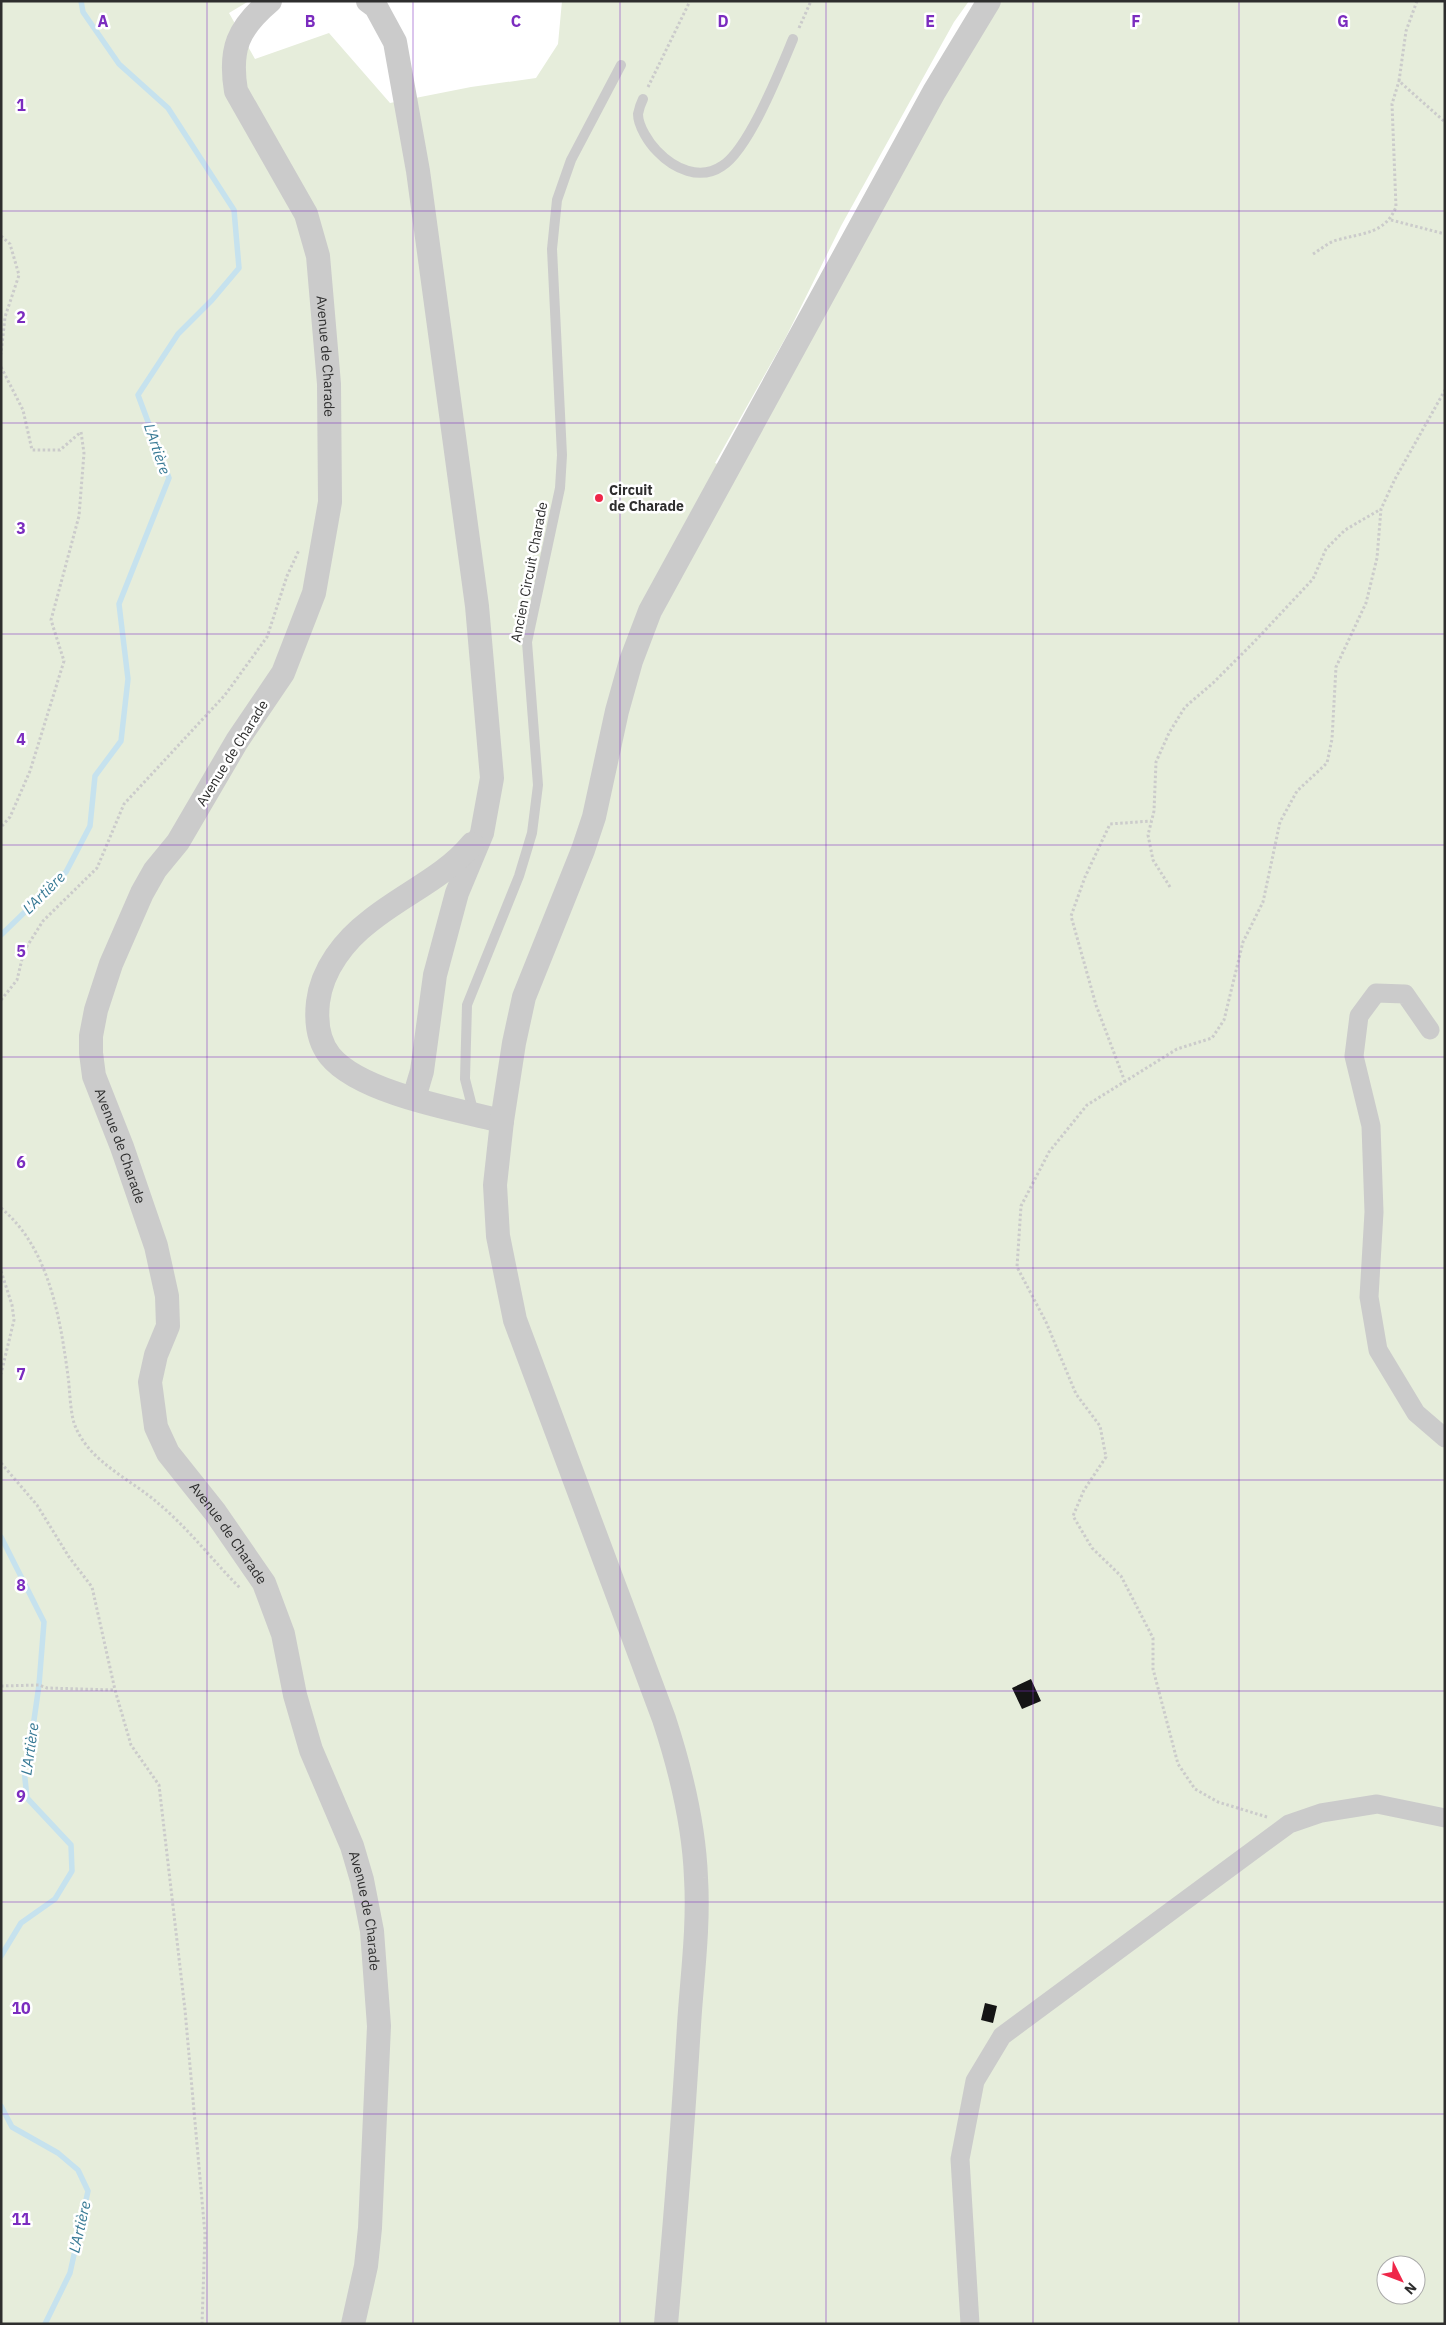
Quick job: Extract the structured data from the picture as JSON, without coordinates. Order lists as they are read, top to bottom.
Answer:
{
  "streets": {
    "street": ["Avenue de Charade"],
    "lane": ["Ancien Circuit Charade"]
  },
  "water": ["L'Artière"],
  "places": ["Circuit de Charade"],
  "north": "bottom right",
  "grid": {
    "columns": [
      "A",
      "B",
      "C",
      "D",
      "E",
      "F",
      "G"
    ],
    "rows": [
      "1",
      "2",
      "3",
      "4",
      "5",
      "6",
      "7",
      "8",
      "9",
      "10",
      "11"
    ]
  }
}
